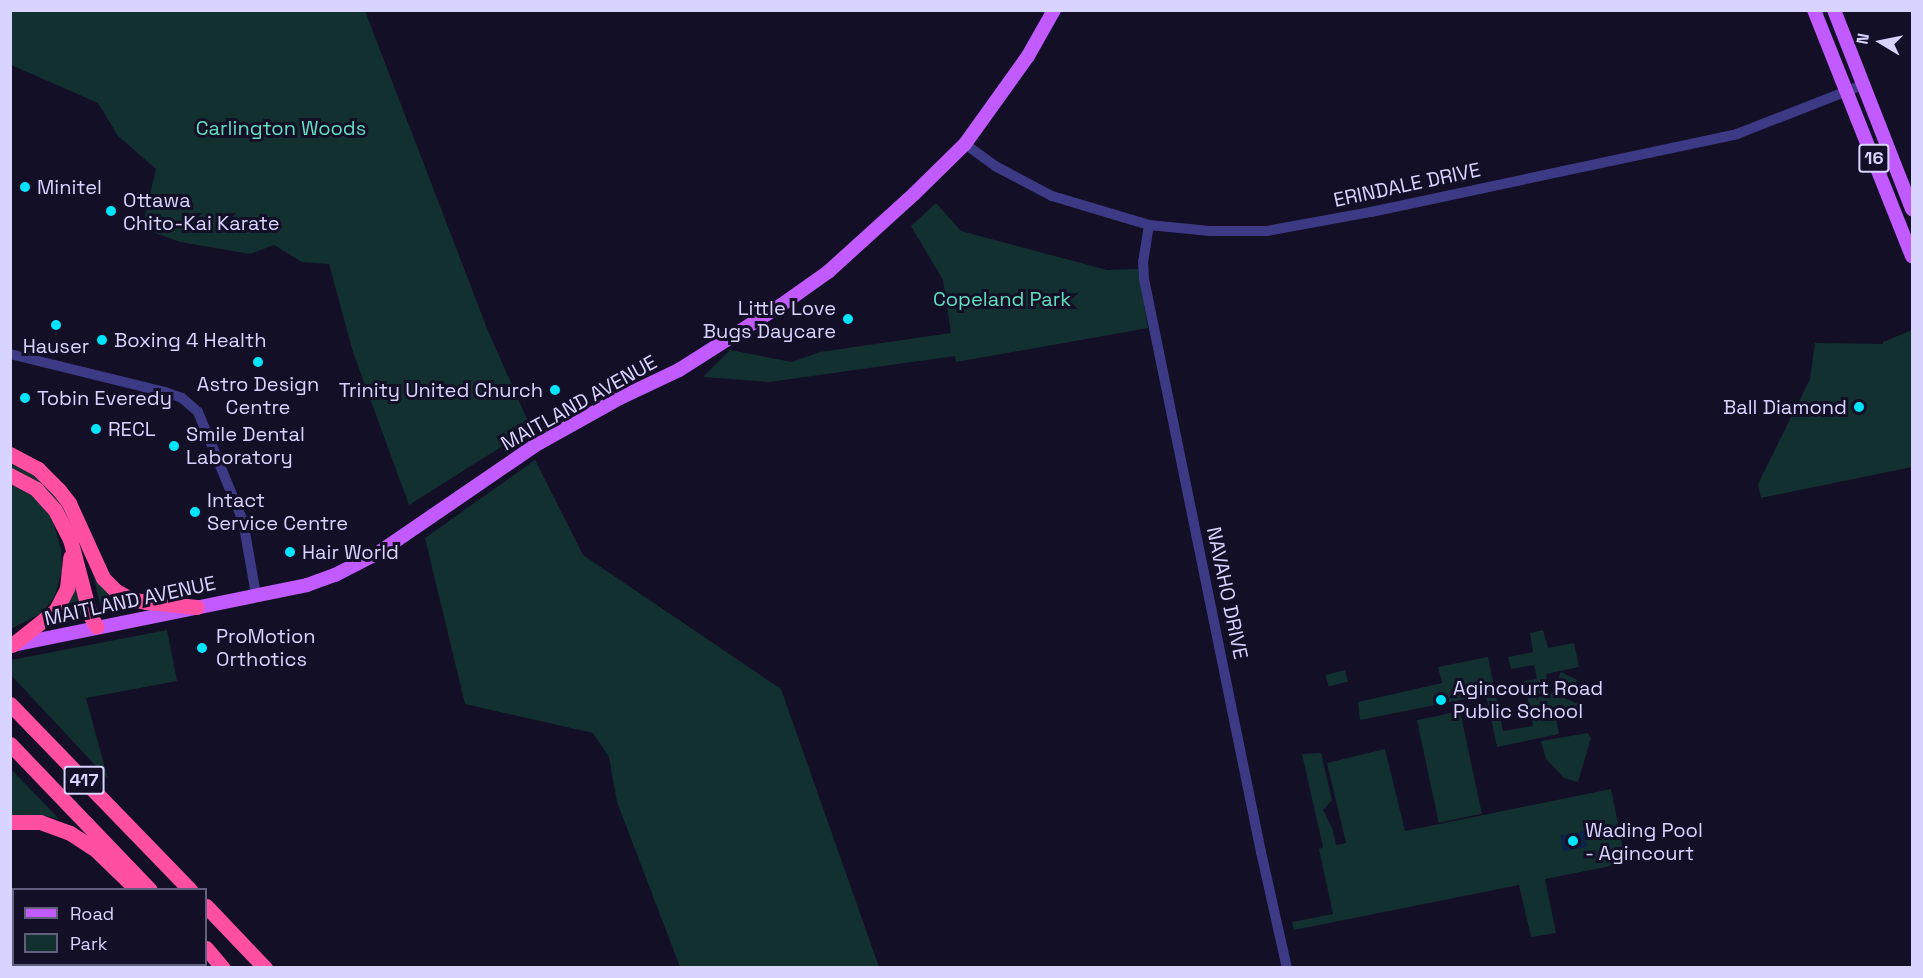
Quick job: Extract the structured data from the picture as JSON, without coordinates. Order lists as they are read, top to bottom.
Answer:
{
  "streets": {
    "highway": ["417"],
    "main road": ["16", "MAITLAND AVENUE"],
    "street": ["ERINDALE DRIVE", "NAVAHO DRIVE"]
  },
  "crossings": [
    ["16", "ERINDALE DRIVE"],
    ["ERINDALE DRIVE", "MAITLAND AVENUE"],
    ["ERINDALE DRIVE", "NAVAHO DRIVE"]
  ],
  "parks": ["Carlington Woods", "Copeland Park"],
  "places": [
    "Minitel",
    "Ottawa Chito-Kai Karate",
    "Little Love Bugs Daycare",
    "Hauser",
    "Boxing 4 Health",
    "Astro Design Centre",
    "Trinity United Church",
    "Tobin Everedy",
    "Ball Diamond",
    "RECL",
    "Smile Dental Laboratory",
    "Intact Service Centre",
    "Hair World",
    "ProMotion Orthotics",
    "Agincourt Road Public School",
    "Wading Pool - Agincourt"
  ],
  "legend": ["Road", "Park"],
  "north": "left"
}
